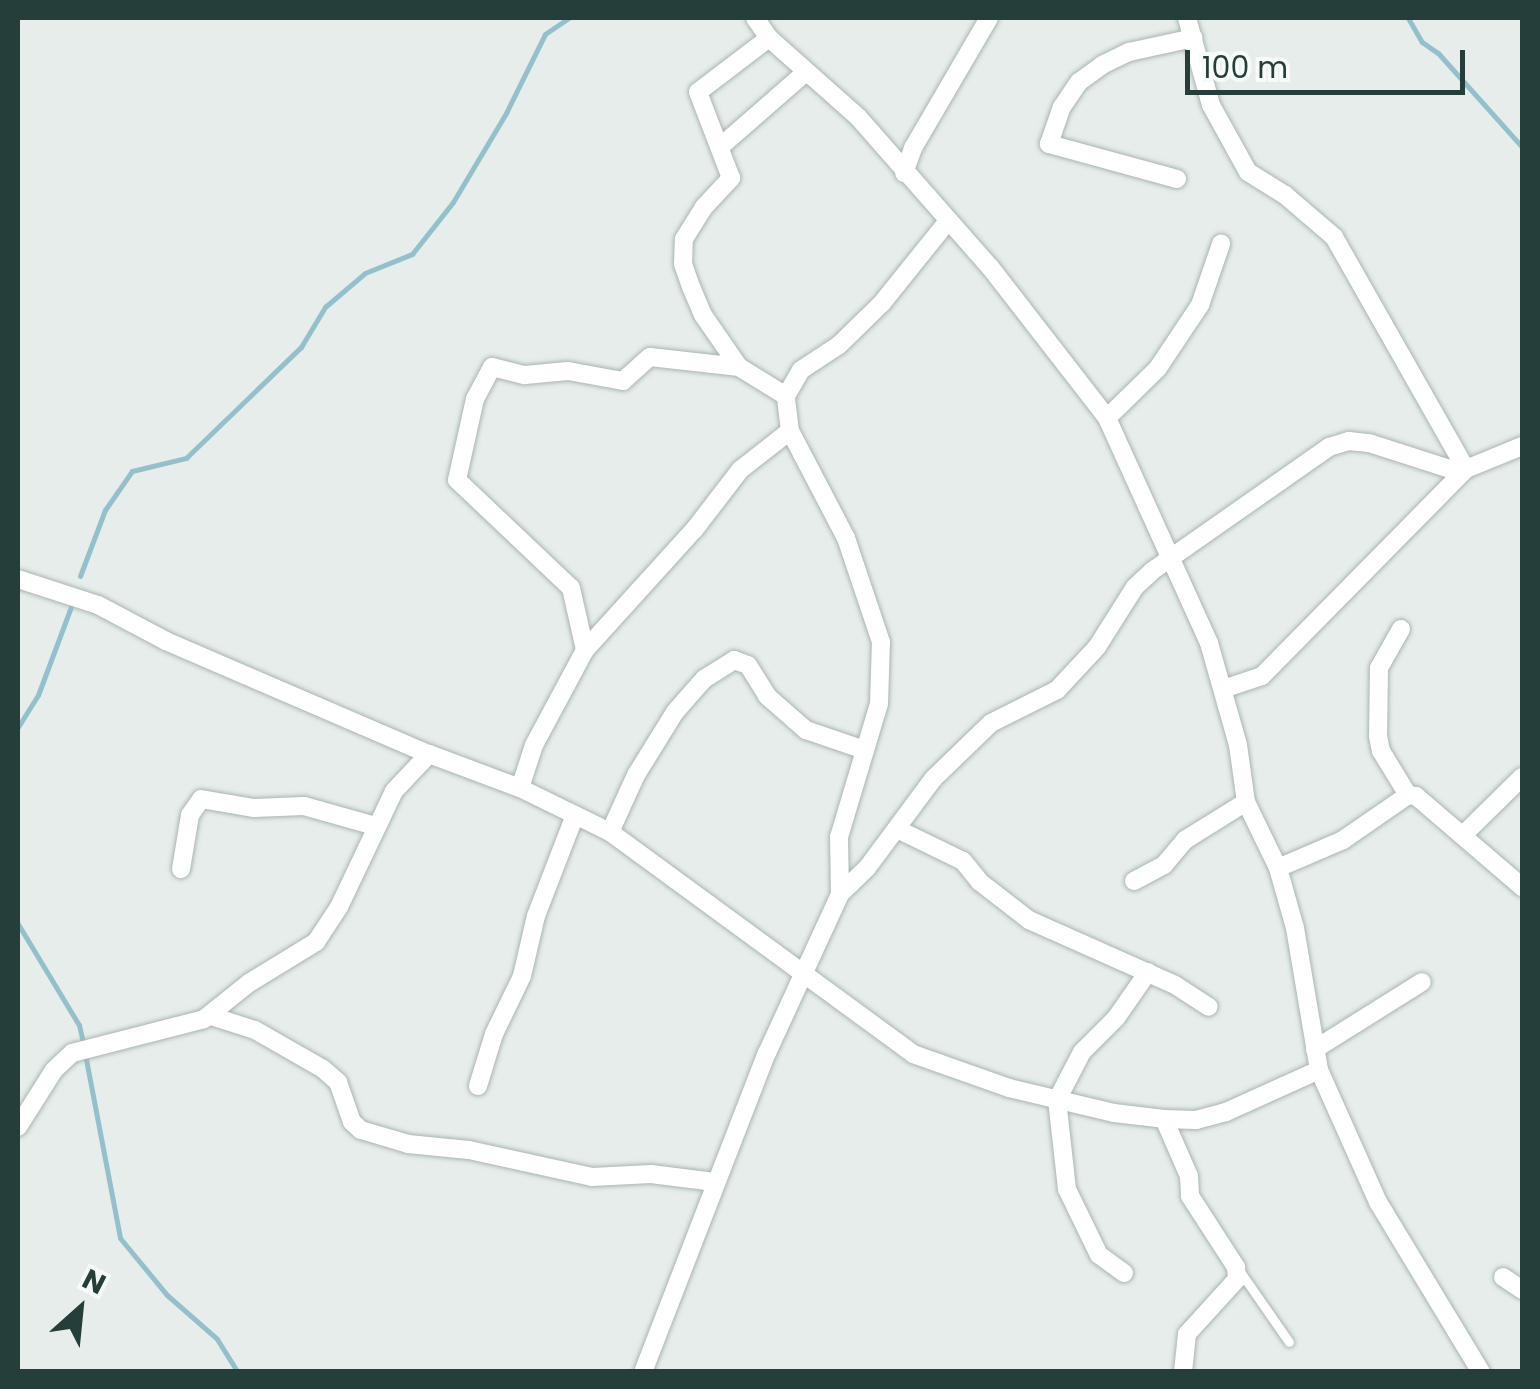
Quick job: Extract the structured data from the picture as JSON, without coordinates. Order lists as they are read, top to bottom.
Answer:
{
  "scale_bar": "100 m",
  "north": "top right"
}
